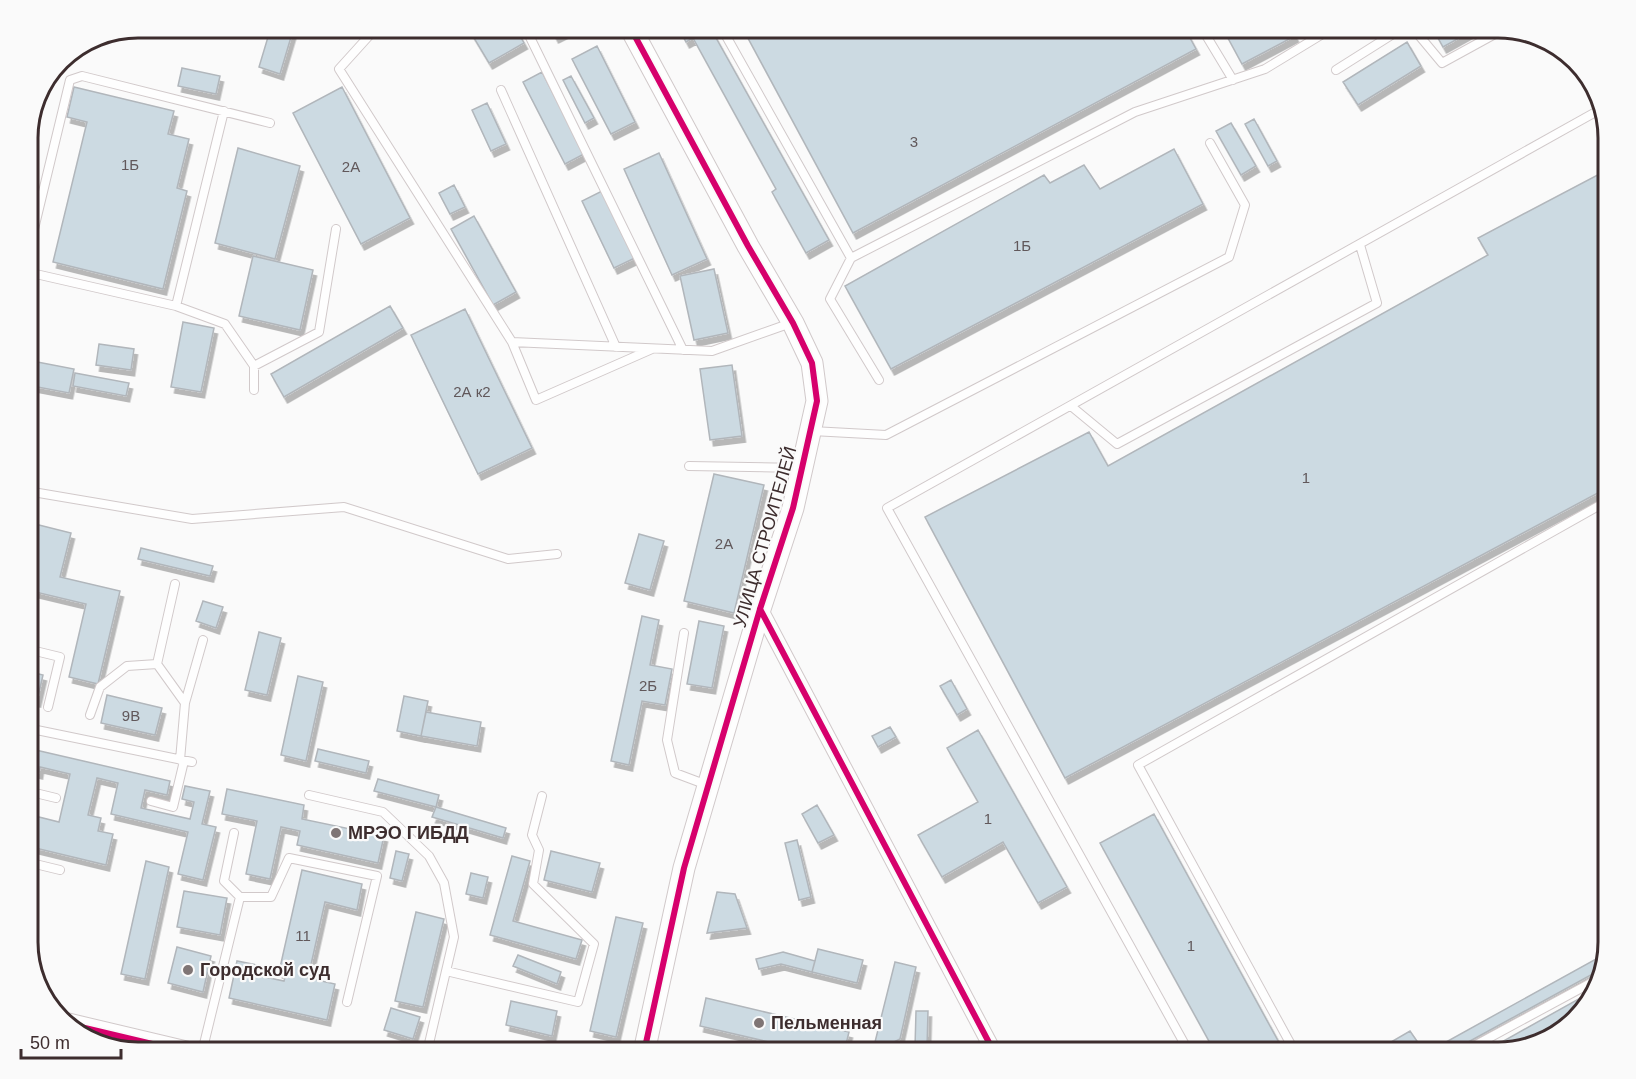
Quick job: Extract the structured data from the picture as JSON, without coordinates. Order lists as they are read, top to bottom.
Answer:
{
  "streets": {
    "street": ["УЛИЦА СТРОИТЕЛЕЙ"]
  },
  "places": ["МРЭО ГИБДД", "Городской суд", "Пельменная"],
  "house_numbers": [
    "3",
    "1Б",
    "2А",
    "1Б",
    "2А к2",
    "1",
    "2А",
    "2Б",
    "9В",
    "1",
    "11",
    "1"
  ],
  "scale_bar": "50 m"
}
